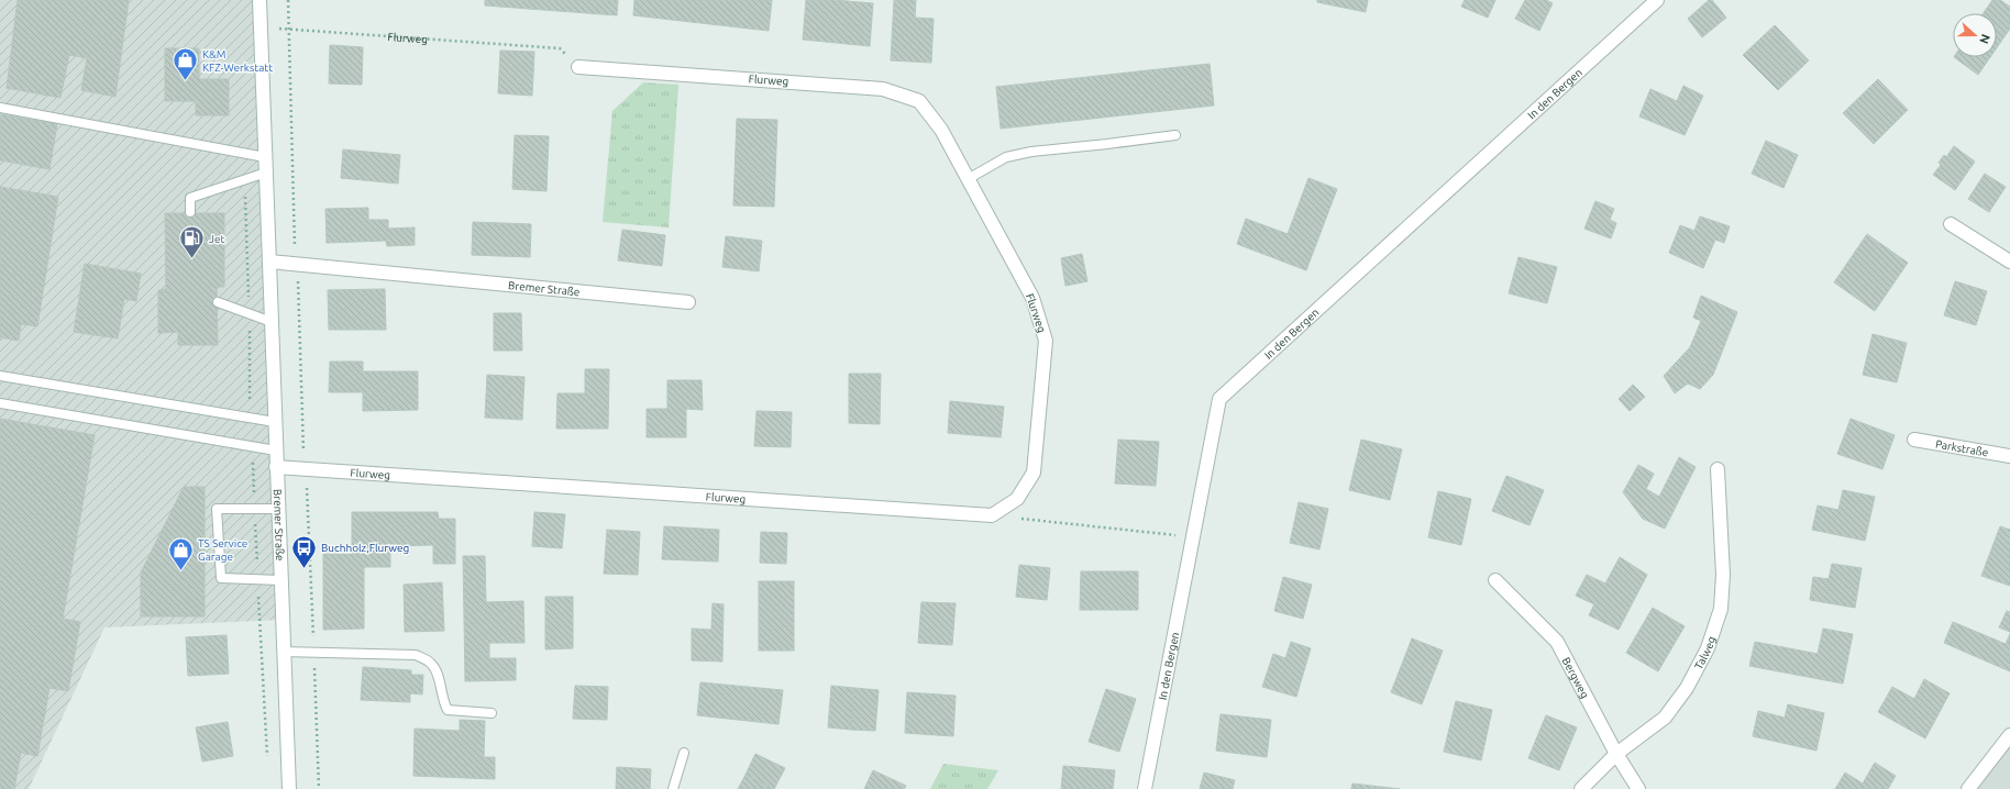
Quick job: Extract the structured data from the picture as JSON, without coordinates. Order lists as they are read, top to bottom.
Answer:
{
  "streets": {
    "street": [
      "Flurweg",
      "In den Bergen",
      "Bremer Straße",
      "Parkstraße",
      "Talweg",
      "Bergweg"
    ]
  },
  "crossings": [
    ["Flurweg", "Bremer Straße"],
    ["Talweg", "Bergweg"]
  ],
  "places": {
    "shop": ["K&M KFZ-Werkstatt", "TS Service Garage"],
    "fuel station": ["Jet"],
    "bus stop": ["Buchholz,Flurweg"]
  },
  "north": "right"
}
